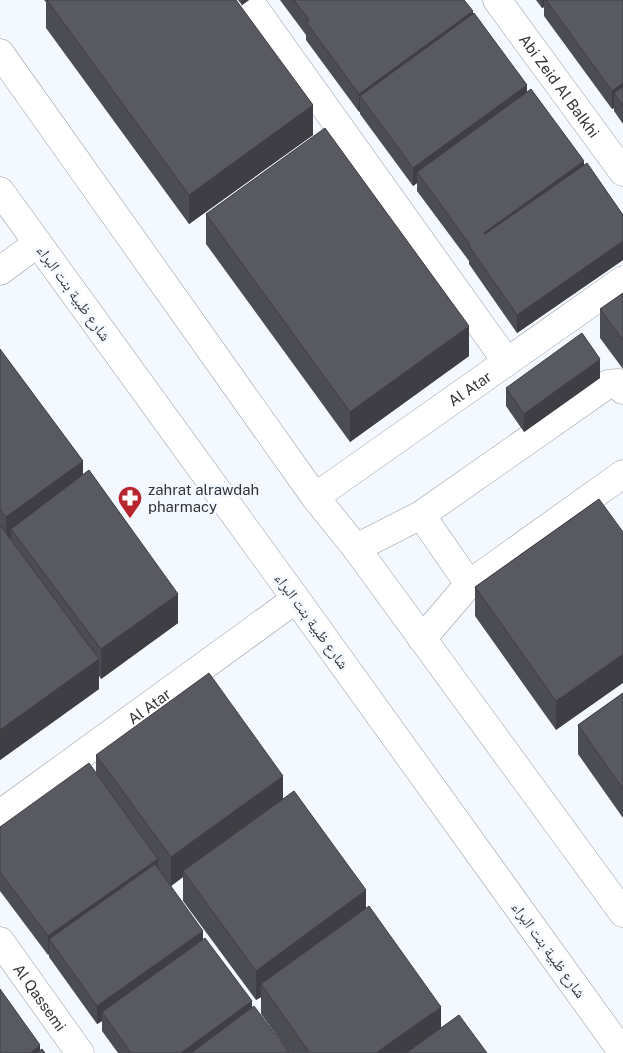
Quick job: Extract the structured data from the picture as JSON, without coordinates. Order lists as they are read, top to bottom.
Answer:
{
  "streets": {
    "street": [
      "Abi Zeid Al Balkhi",
      "شارع ظبية بنت البراء",
      "Al Atar",
      "Al Qassemi"
    ]
  },
  "crossings": [
    ["شارع ظبية بنت البراء", "Al Atar"]
  ],
  "places": {
    "pharmacy": ["zahrat alrawdah pharmacy"]
  }
}
